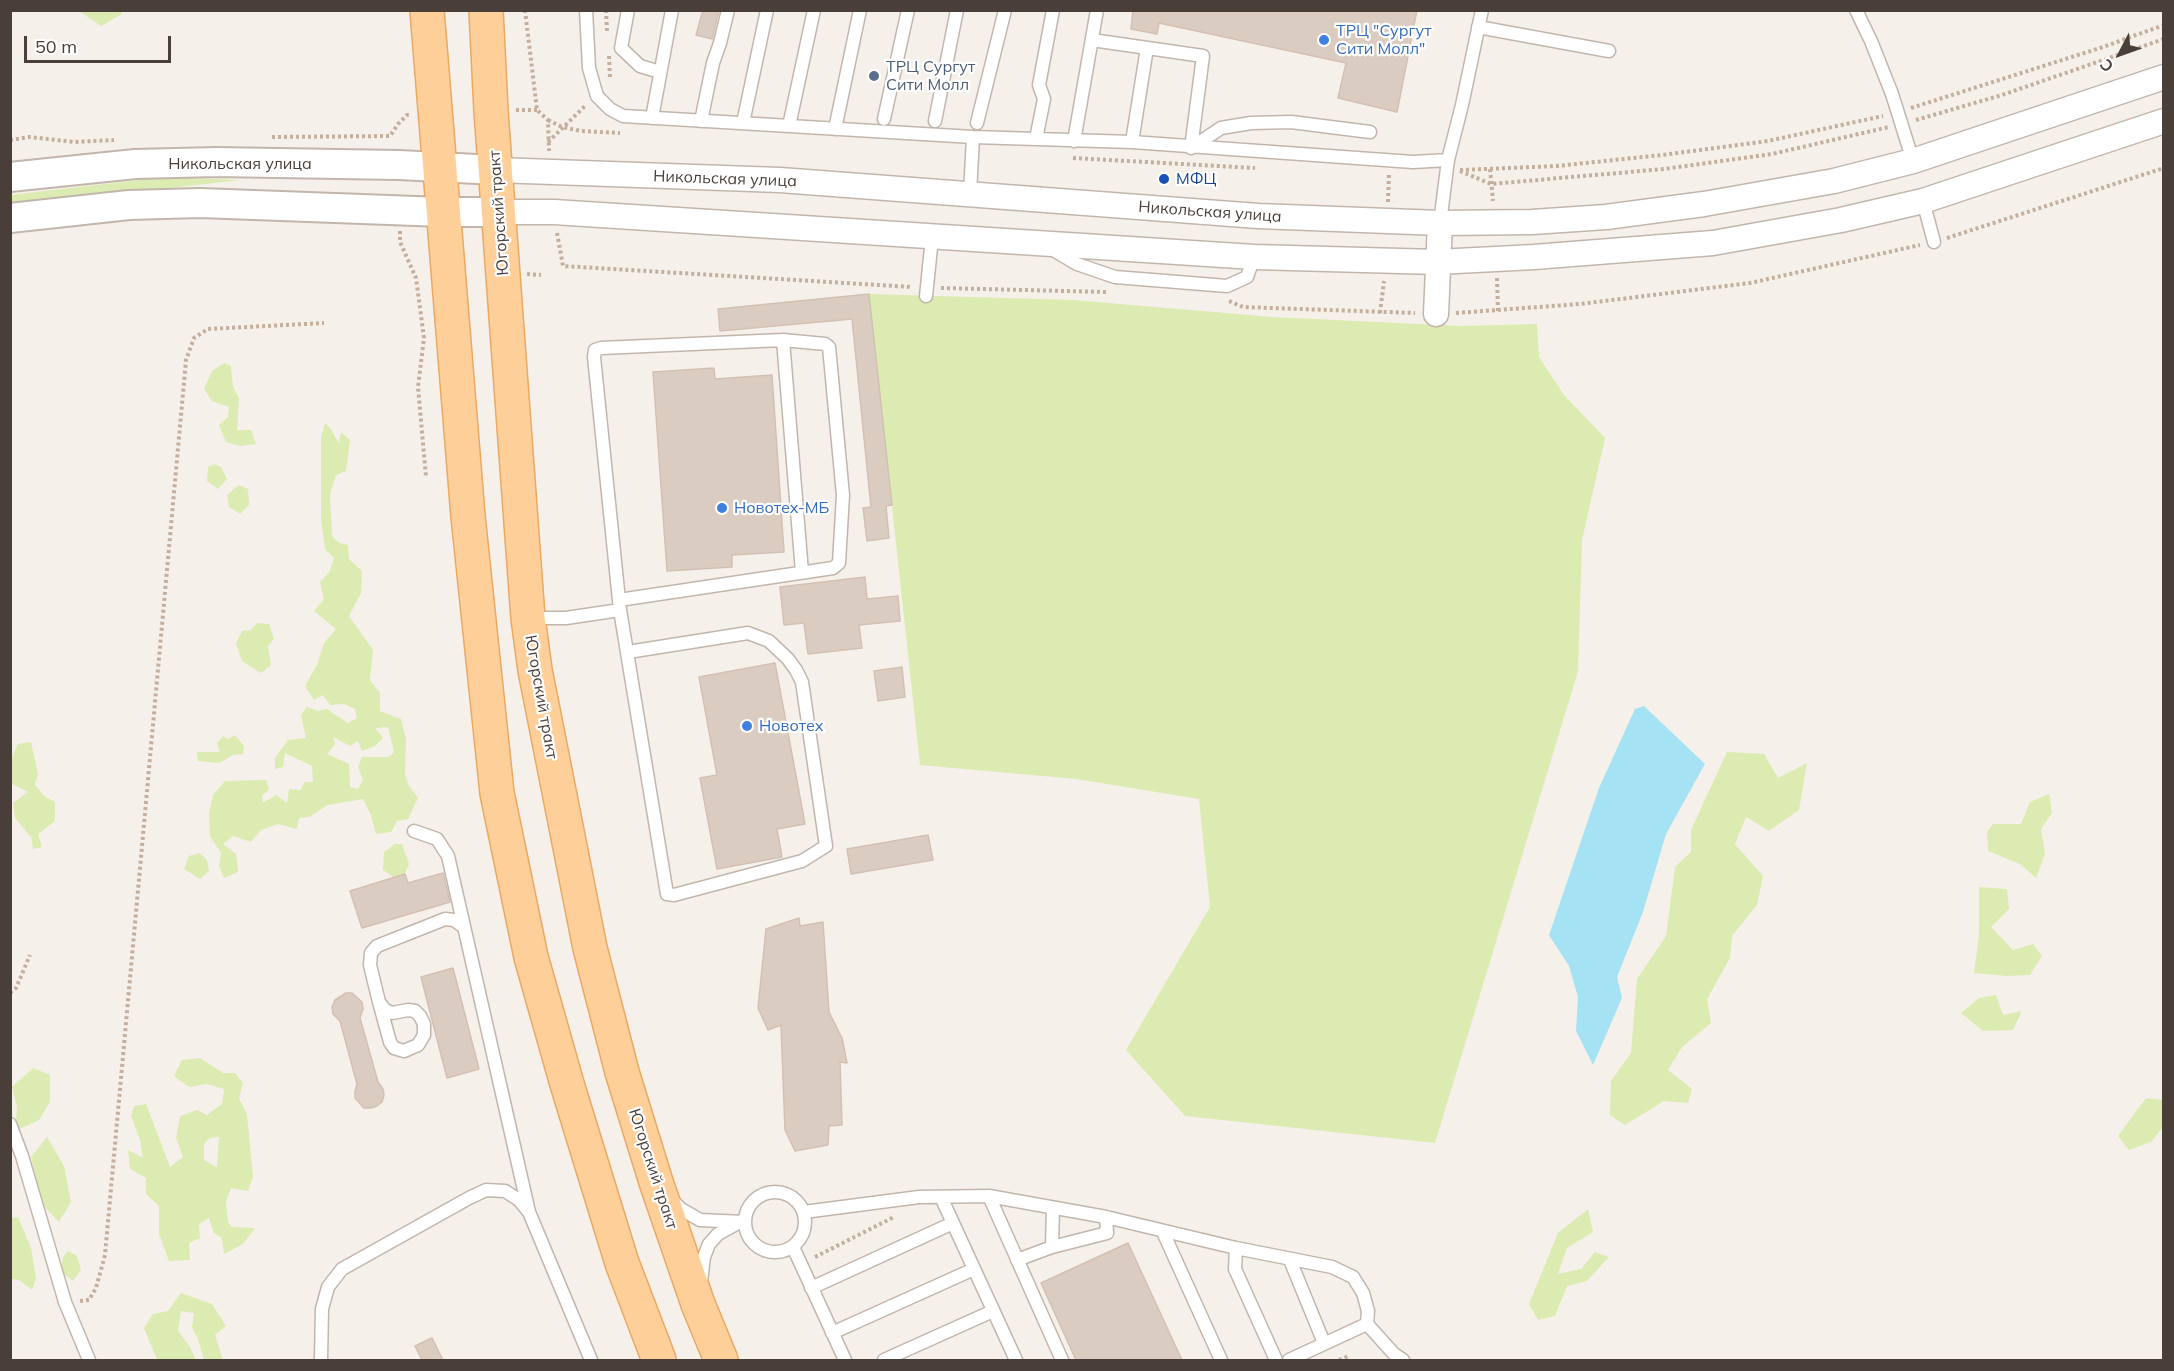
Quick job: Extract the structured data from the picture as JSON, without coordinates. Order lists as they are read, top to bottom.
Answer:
{
  "streets": {
    "main road": ["Югорский тракт"],
    "street": ["Никольская улица"]
  },
  "crossings": [
    ["Никольская улица", "Югорский тракт"]
  ],
  "places": [
    "ТРЦ \"Сургут Сити Молл\"",
    "ТРЦ Сургут Сити Молл",
    "МФЦ",
    "Новотех-МБ",
    "Новотех"
  ],
  "scale_bar": "50 m",
  "north": "bottom left"
}
